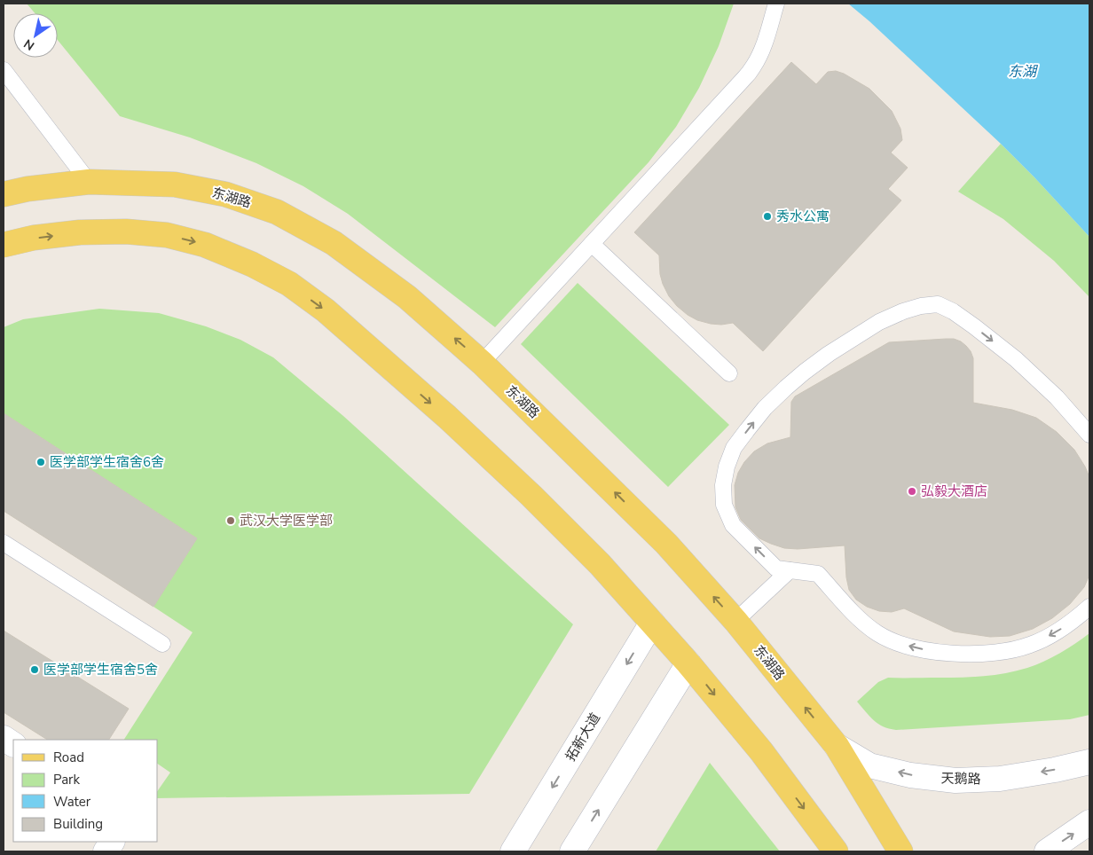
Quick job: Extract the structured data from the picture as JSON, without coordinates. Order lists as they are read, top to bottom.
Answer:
{
  "streets": {
    "main road": ["东湖路"],
    "street": ["拓新大道", "天鹅路"]
  },
  "crossings": [
    ["东湖路", "天鹅路"]
  ],
  "one_way": ["天鹅路"],
  "water": ["东湖"],
  "places": [
    "秀水公寓",
    "医学部学生宿舍6舍",
    "弘毅大酒店",
    "武汉大学医学部",
    "医学部学生宿舍5舍"
  ],
  "legend": [
    "Road",
    "Park",
    "Water",
    "Building"
  ],
  "north": "bottom left"
}
